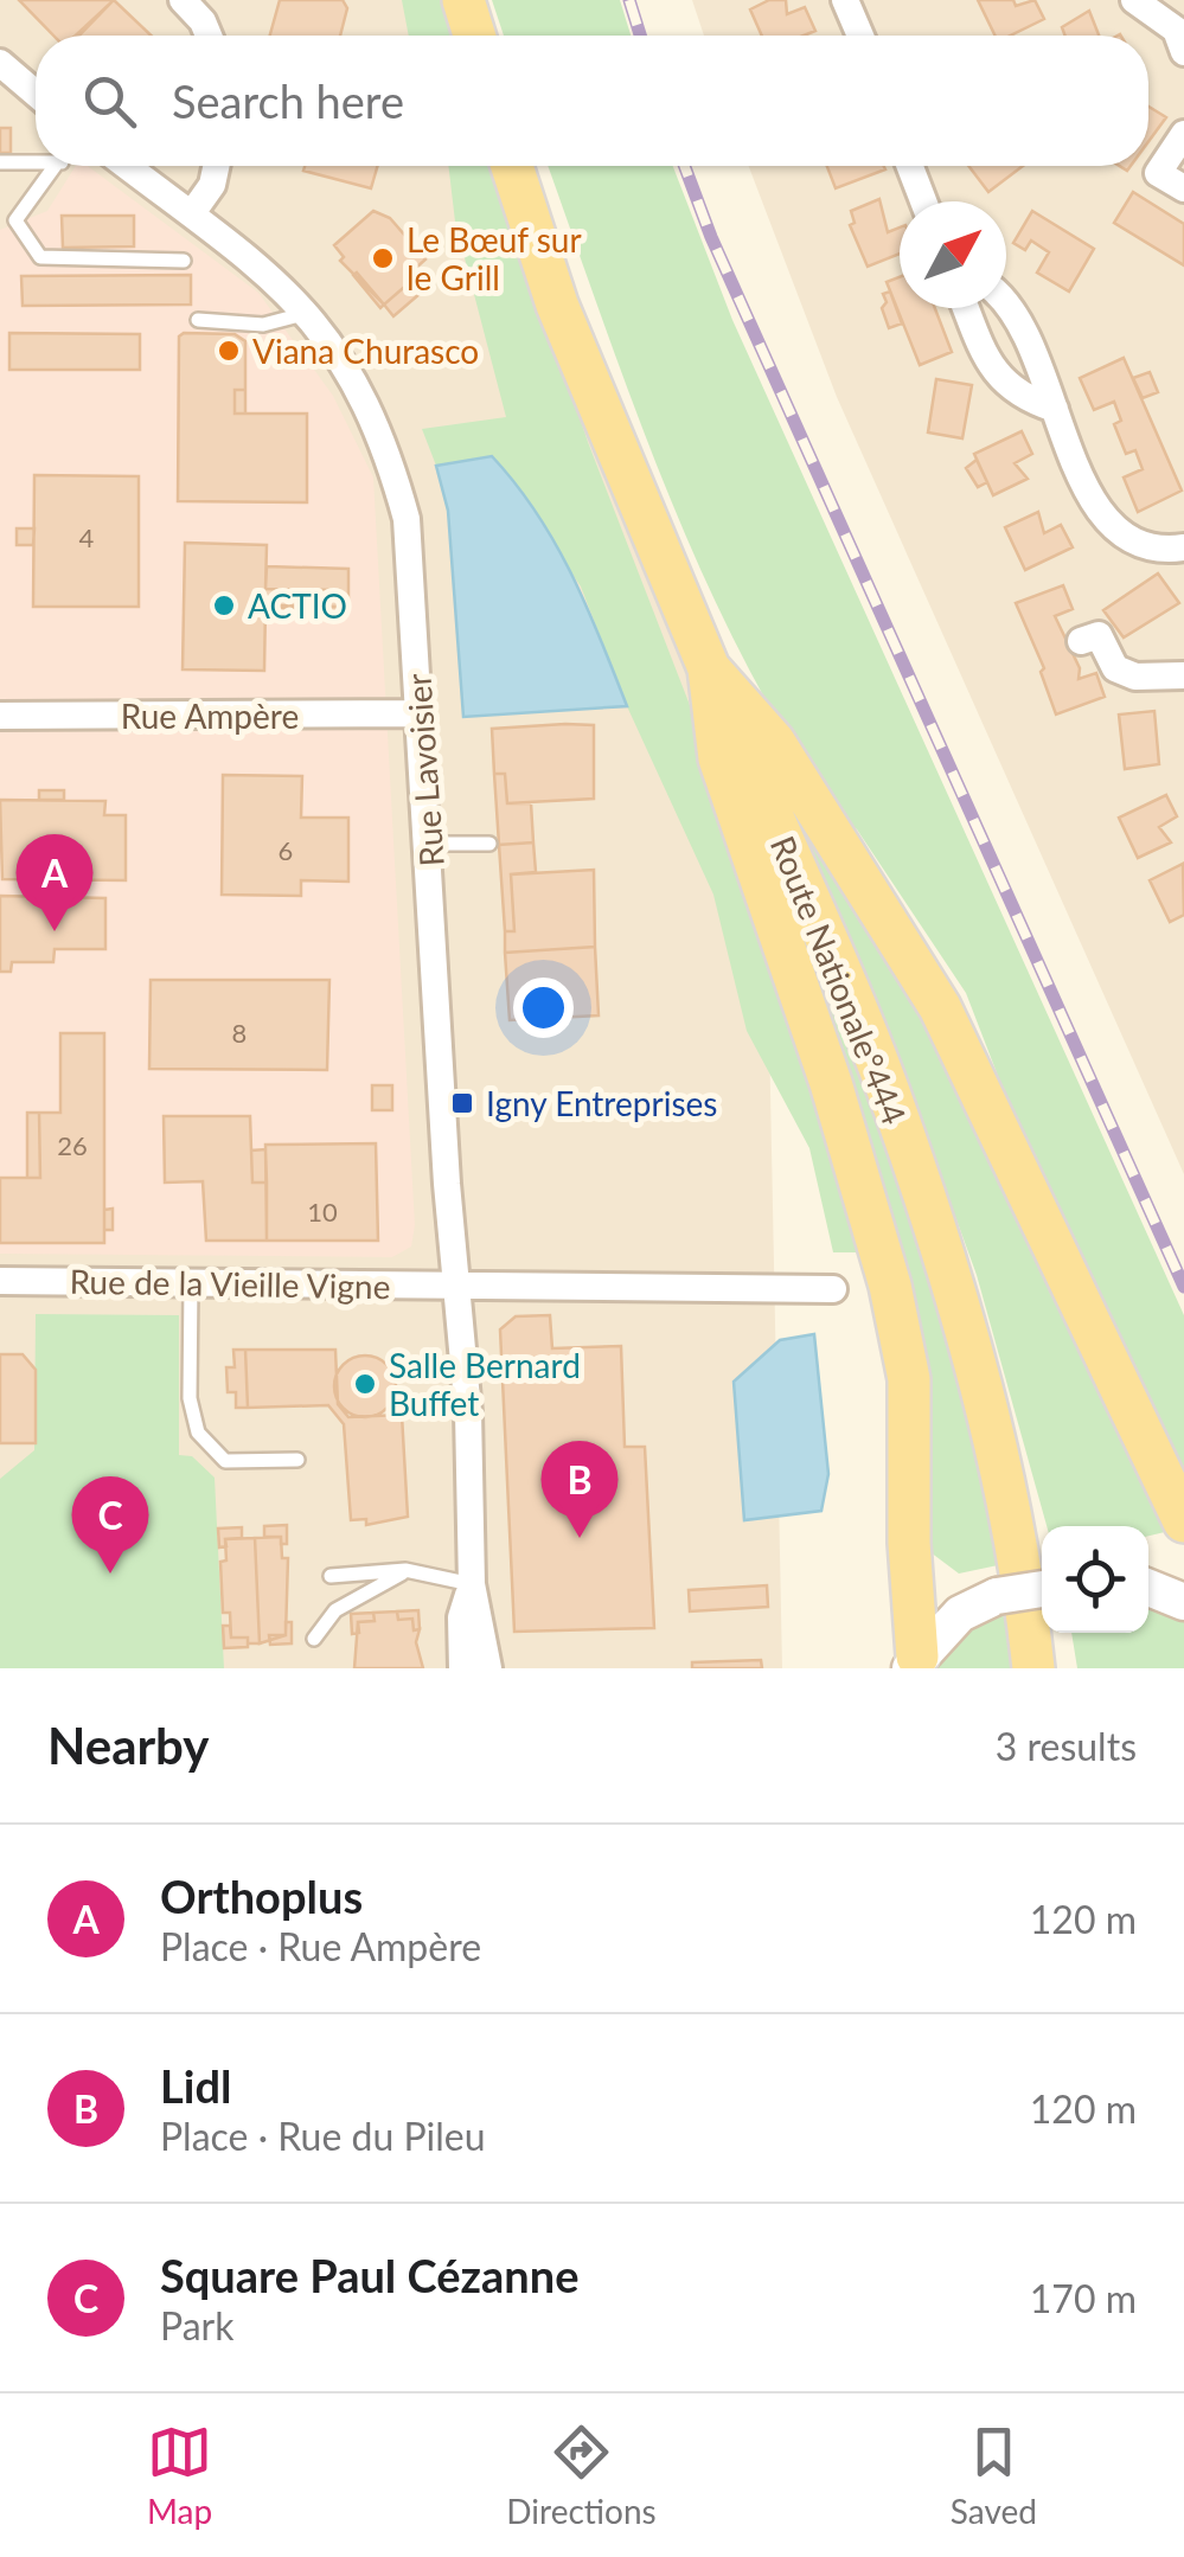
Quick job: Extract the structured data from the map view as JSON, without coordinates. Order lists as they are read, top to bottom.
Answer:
{
  "streets": {
    "main road": ["Route Nationale°444"],
    "street": ["Rue Ampère", "Rue Lavoisier", "Rue de la Vieille Vigne"]
  },
  "crossings": [
    ["Rue Ampère", "Rue Lavoisier"],
    ["Rue Lavoisier", "Rue de la Vieille Vigne"]
  ],
  "places": {
    "other": [
      "Le Bœuf sur le Grill",
      "Viana Churasco",
      "ACTIO",
      "Salle Bernard Buffet"
    ],
    "transit": ["Igny Entreprises"]
  },
  "house_numbers": [
    "4",
    "6",
    "8",
    "26",
    "10"
  ],
  "north": "top right",
  "page": {
    "search": "Search here",
    "pins": ["A", "B", "C"],
    "heading": ["Nearby", "3 results"],
    "list": [
      {
        "mark": "A",
        "name": "Orthoplus",
        "note": "Place · Rue Ampère",
        "value": "120 m"
      },
      {
        "mark": "B",
        "name": "Lidl",
        "note": "Place · Rue du Pileu",
        "value": "120 m"
      },
      {
        "mark": "C",
        "name": "Square Paul Cézanne",
        "note": "Park",
        "value": "170 m"
      }
    ],
    "nav": ["Map", "Directions", "Saved"]
  }
}
